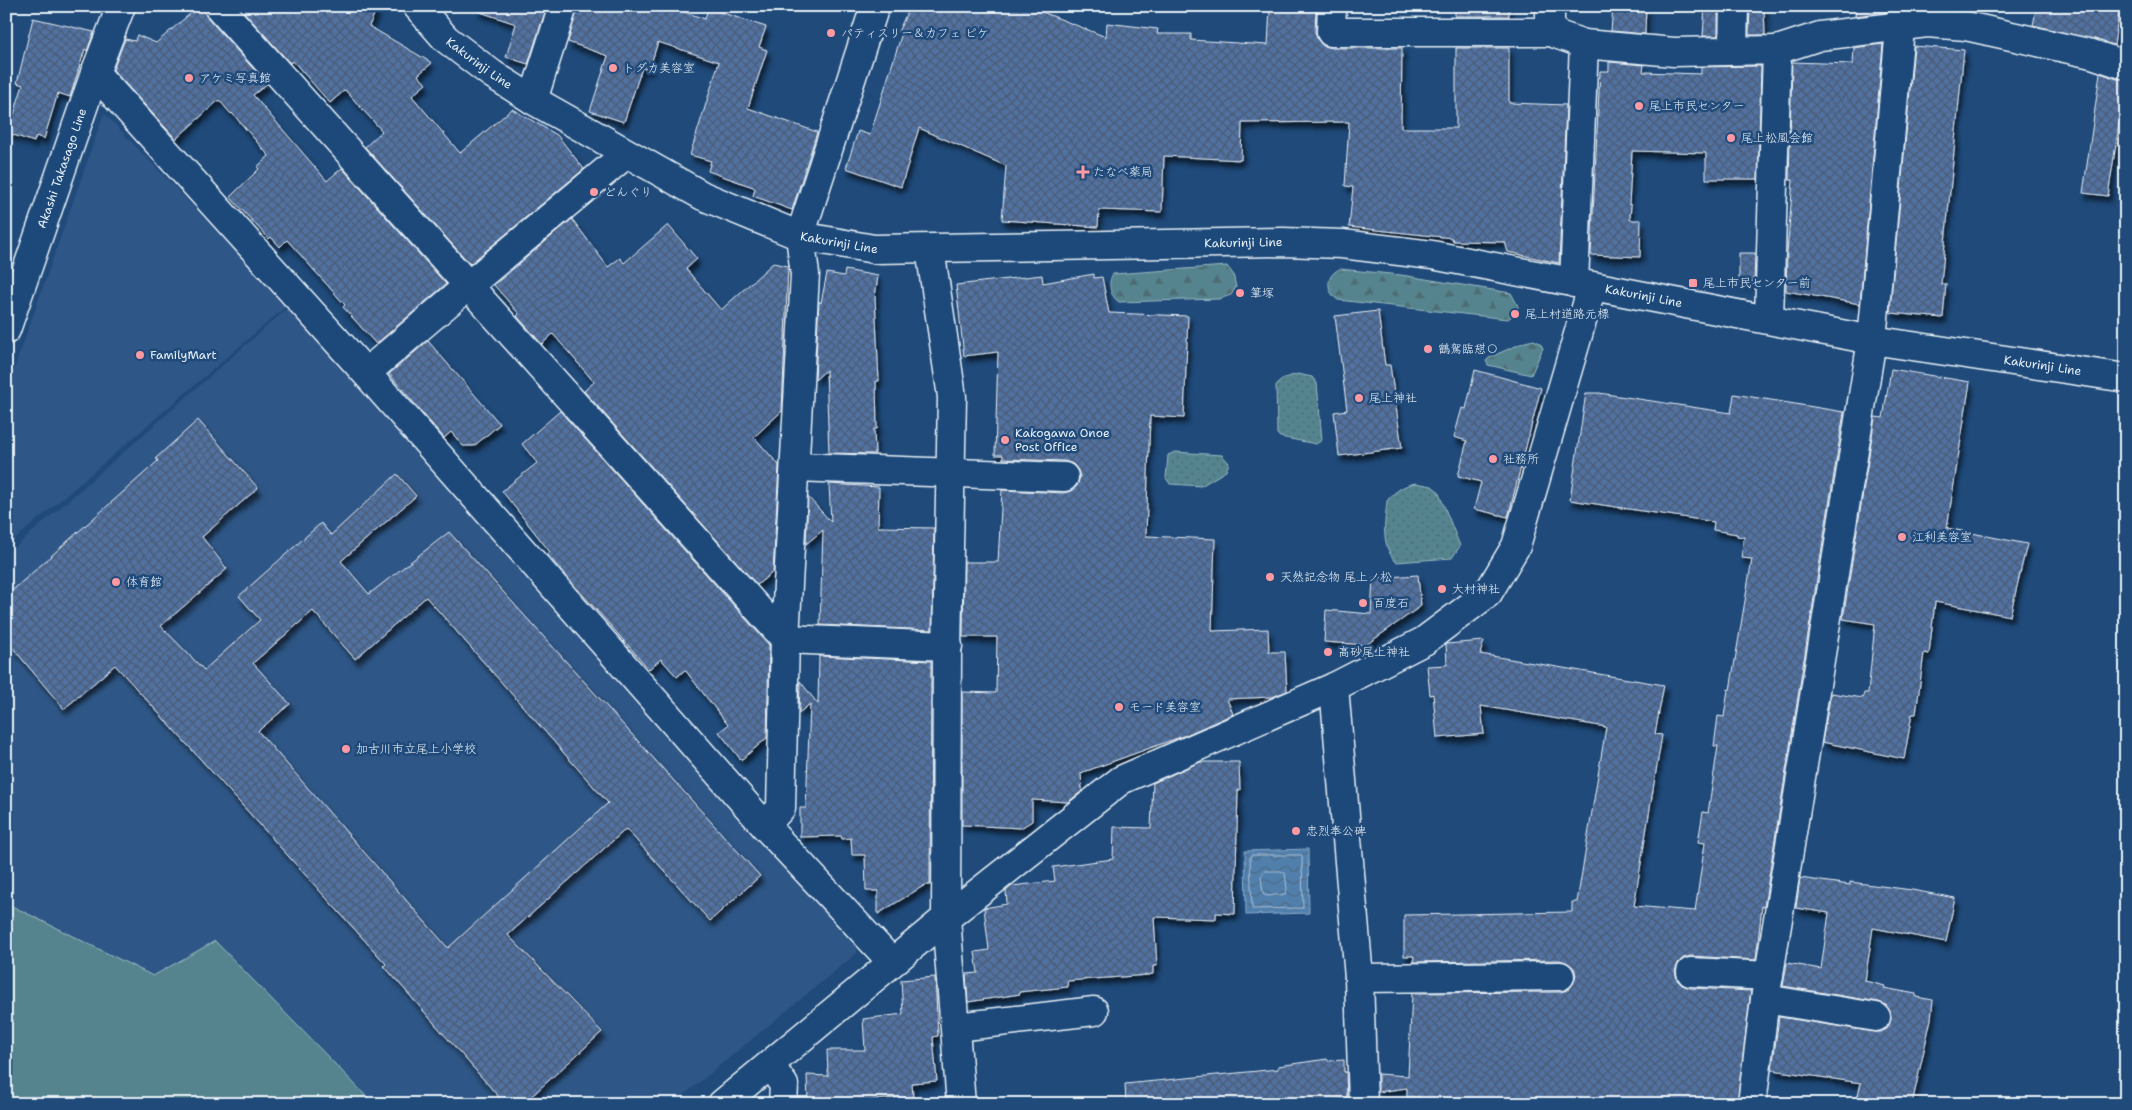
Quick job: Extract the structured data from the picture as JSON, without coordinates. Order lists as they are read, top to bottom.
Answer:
{
  "streets": {
    "street": ["Kakurinji Line", "Akashi Takasago Line"]
  },
  "places": {
    "other": [
      "パティスリー＆カフェ ピケ",
      "トダカ美容室",
      "アケミ写真館",
      "尾上市民センター",
      "尾上松風会館",
      "どんぐり",
      "筆塚",
      "尾上村道路元標",
      "鶴駕臨憇〇",
      "FamilyMart",
      "尾上神社",
      "Kakogawa Onoe Post Office",
      "社務所",
      "江利美容室",
      "天然記念物 尾上ノ松",
      "体育館",
      "大村神社",
      "百度石",
      "高砂尾上神社",
      "モード美容室",
      "加古川市立尾上小学校",
      "忠烈奉公碑"
    ],
    "health": ["たなべ薬局"],
    "transit": ["尾上市民センター前"]
  }
}
